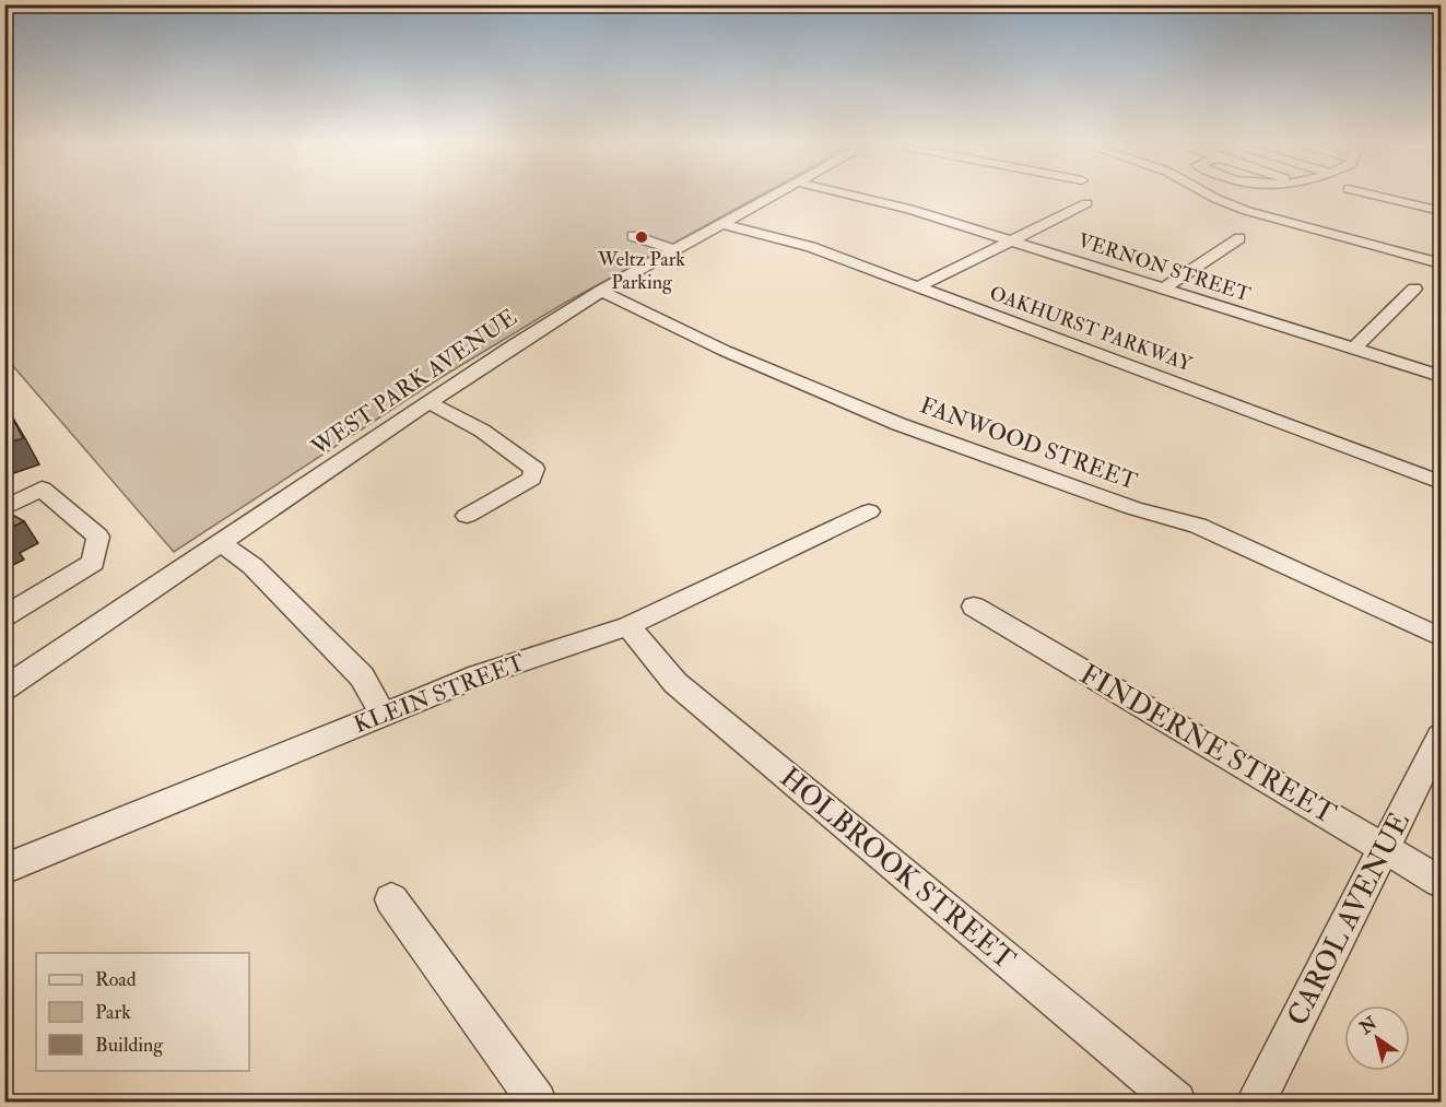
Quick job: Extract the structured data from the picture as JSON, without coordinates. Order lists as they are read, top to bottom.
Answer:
{
  "streets": {
    "street": [
      "VERNON STREET",
      "OAKHURST PARKWAY",
      "WEST PARK AVENUE",
      "FANWOOD STREET",
      "KLEIN STREET",
      "FINDERNE STREET",
      "HOLBROOK STREET",
      "CAROL AVENUE"
    ]
  },
  "crossings": [
    ["OAKHURST PARKWAY", "WEST PARK AVENUE"],
    ["WEST PARK AVENUE", "FANWOOD STREET"],
    ["KLEIN STREET", "HOLBROOK STREET"],
    ["FINDERNE STREET", "CAROL AVENUE"]
  ],
  "places": ["Weltz Park Parking"],
  "legend": ["Road", "Park", "Building"],
  "north": "top left"
}
